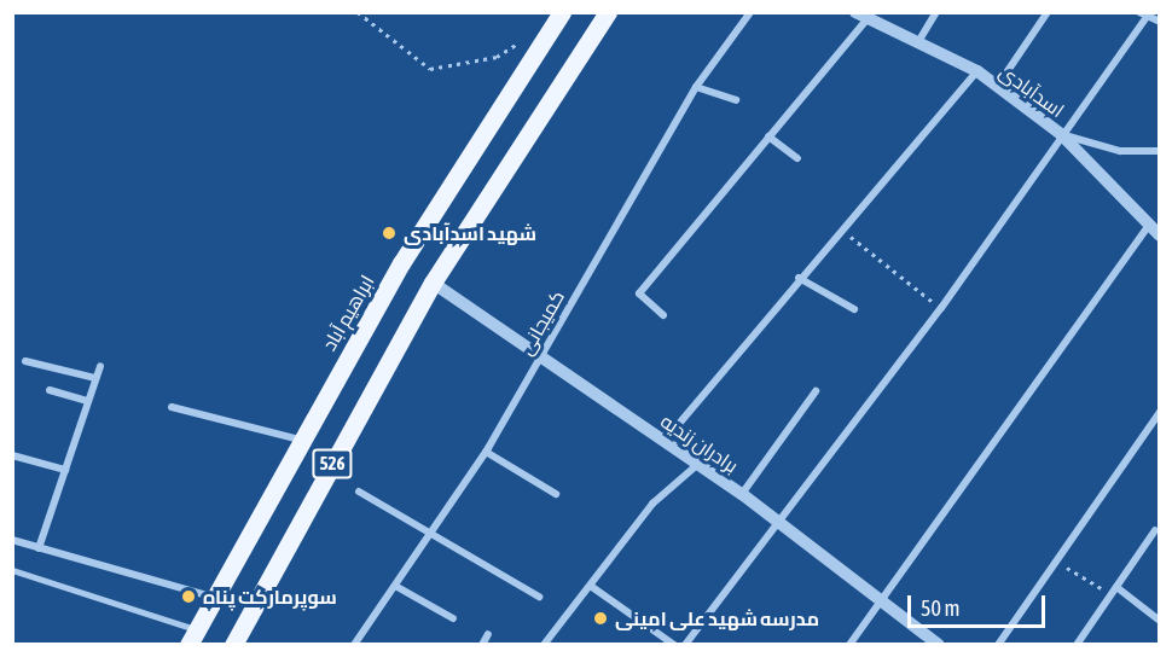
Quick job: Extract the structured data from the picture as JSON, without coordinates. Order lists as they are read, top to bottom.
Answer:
{
  "streets": {
    "main road": ["ابراهیم آباد", "526"],
    "street": ["اسدآبادی", "کمیجانی", "برادران زندیه"]
  },
  "crossings": [
    ["کمیجانی", "برادران زندیه"],
    ["برادران زندیه", "526"]
  ],
  "places": ["شهید اسدآبادی", "سوپرمارکت پناه", "مدرسه شهید علی امینی"],
  "scale_bar": "50 m"
}
